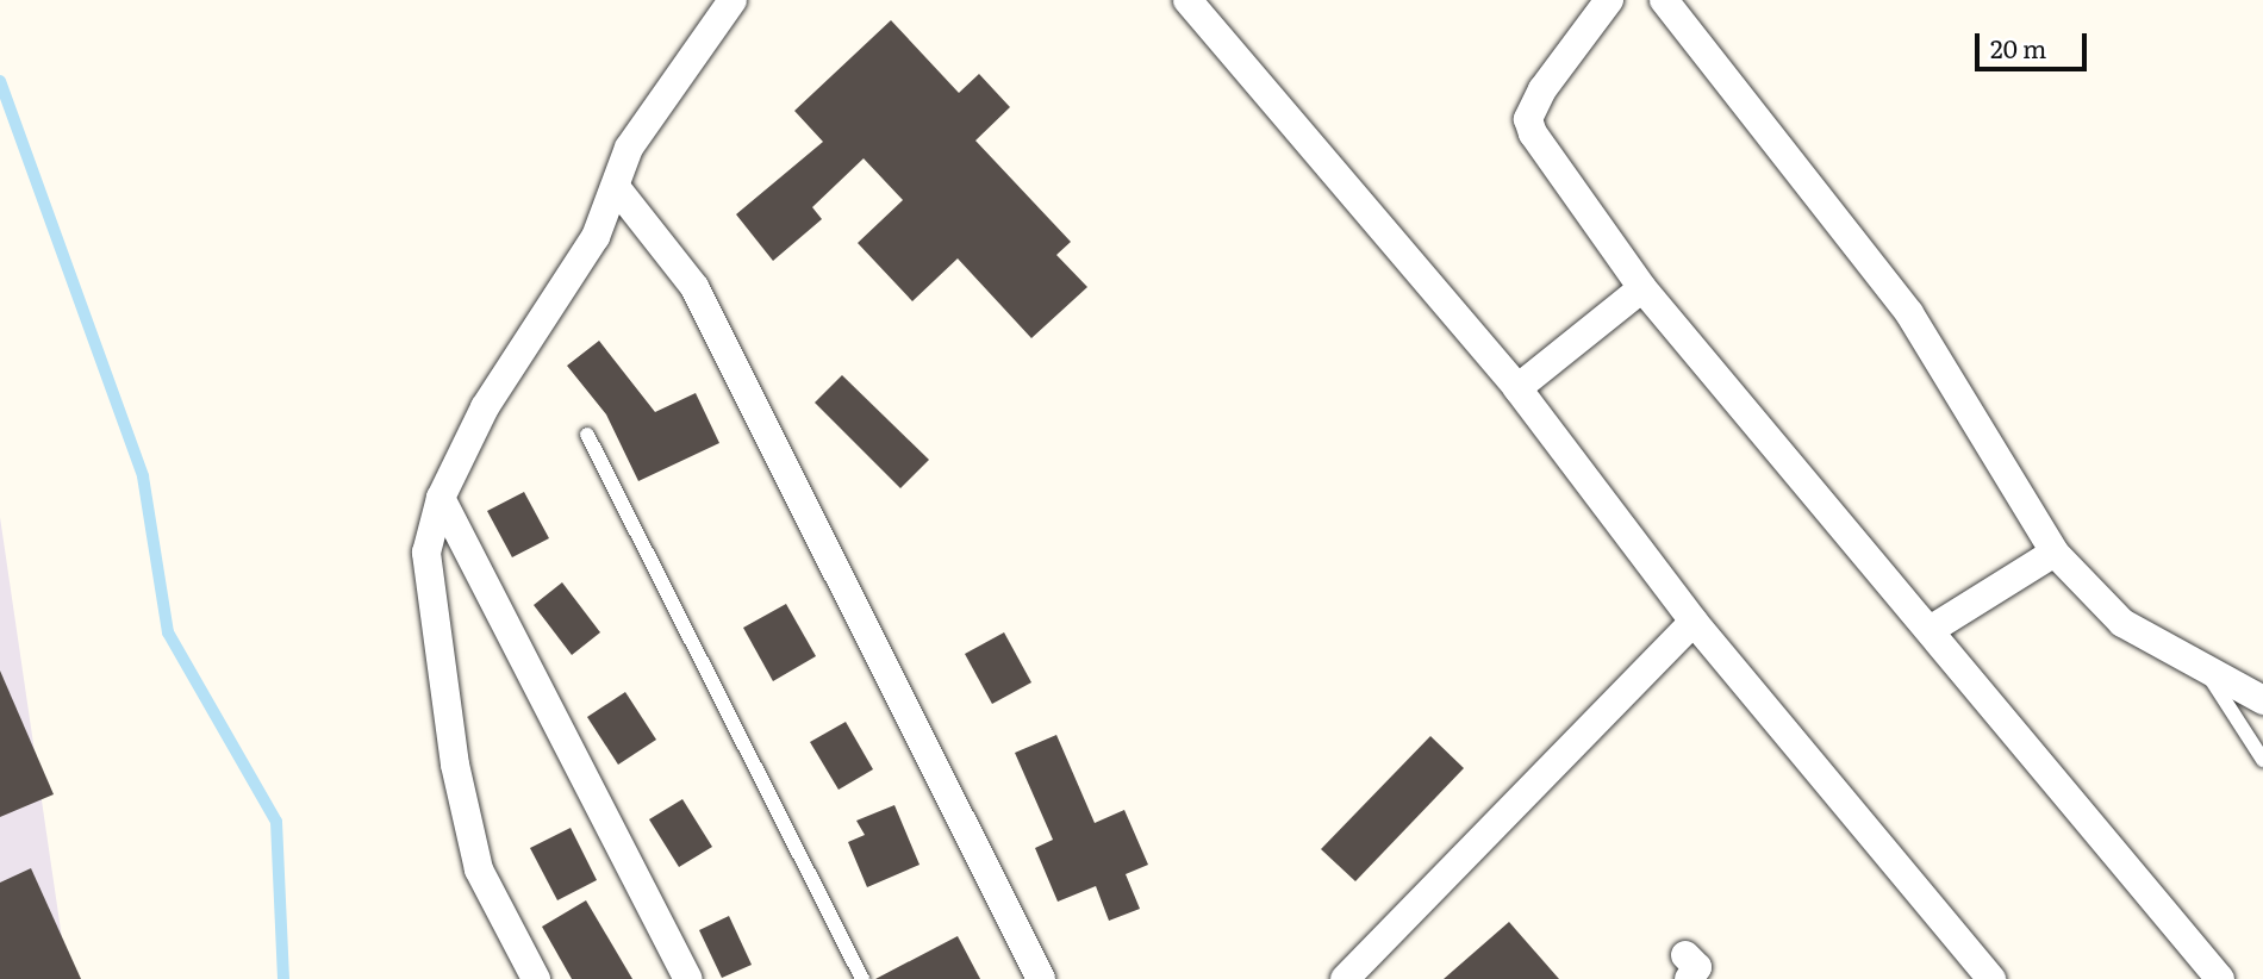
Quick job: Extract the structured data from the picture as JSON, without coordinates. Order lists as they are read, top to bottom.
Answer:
{
  "scale_bar": "20 m"
}
